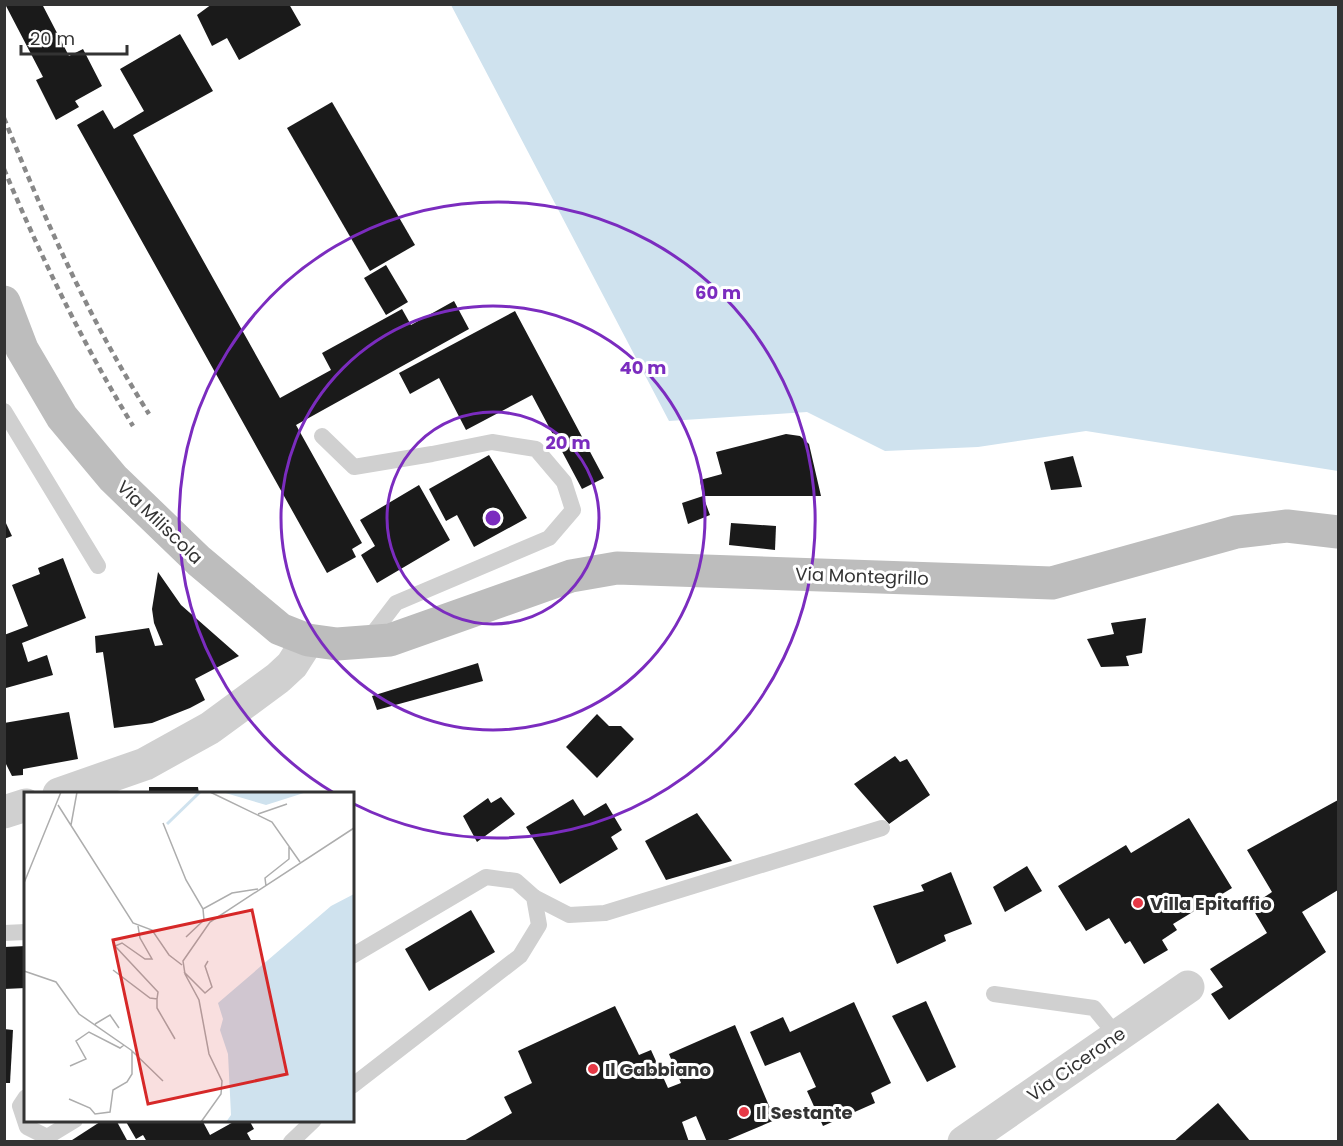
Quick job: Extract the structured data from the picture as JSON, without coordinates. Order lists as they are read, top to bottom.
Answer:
{
  "streets": {
    "main road": ["Via Miliscola", "Via Montegrillo"],
    "street": ["Via Cicerone"]
  },
  "crossings": [
    ["Via Miliscola", "Via Montegrillo"]
  ],
  "places": ["Villa Epitaffio", "Il Gabbiano", "Il Sestante"],
  "scale_bar": "20 m",
  "rings": ["60 m", "40 m", "20 m"]
}
